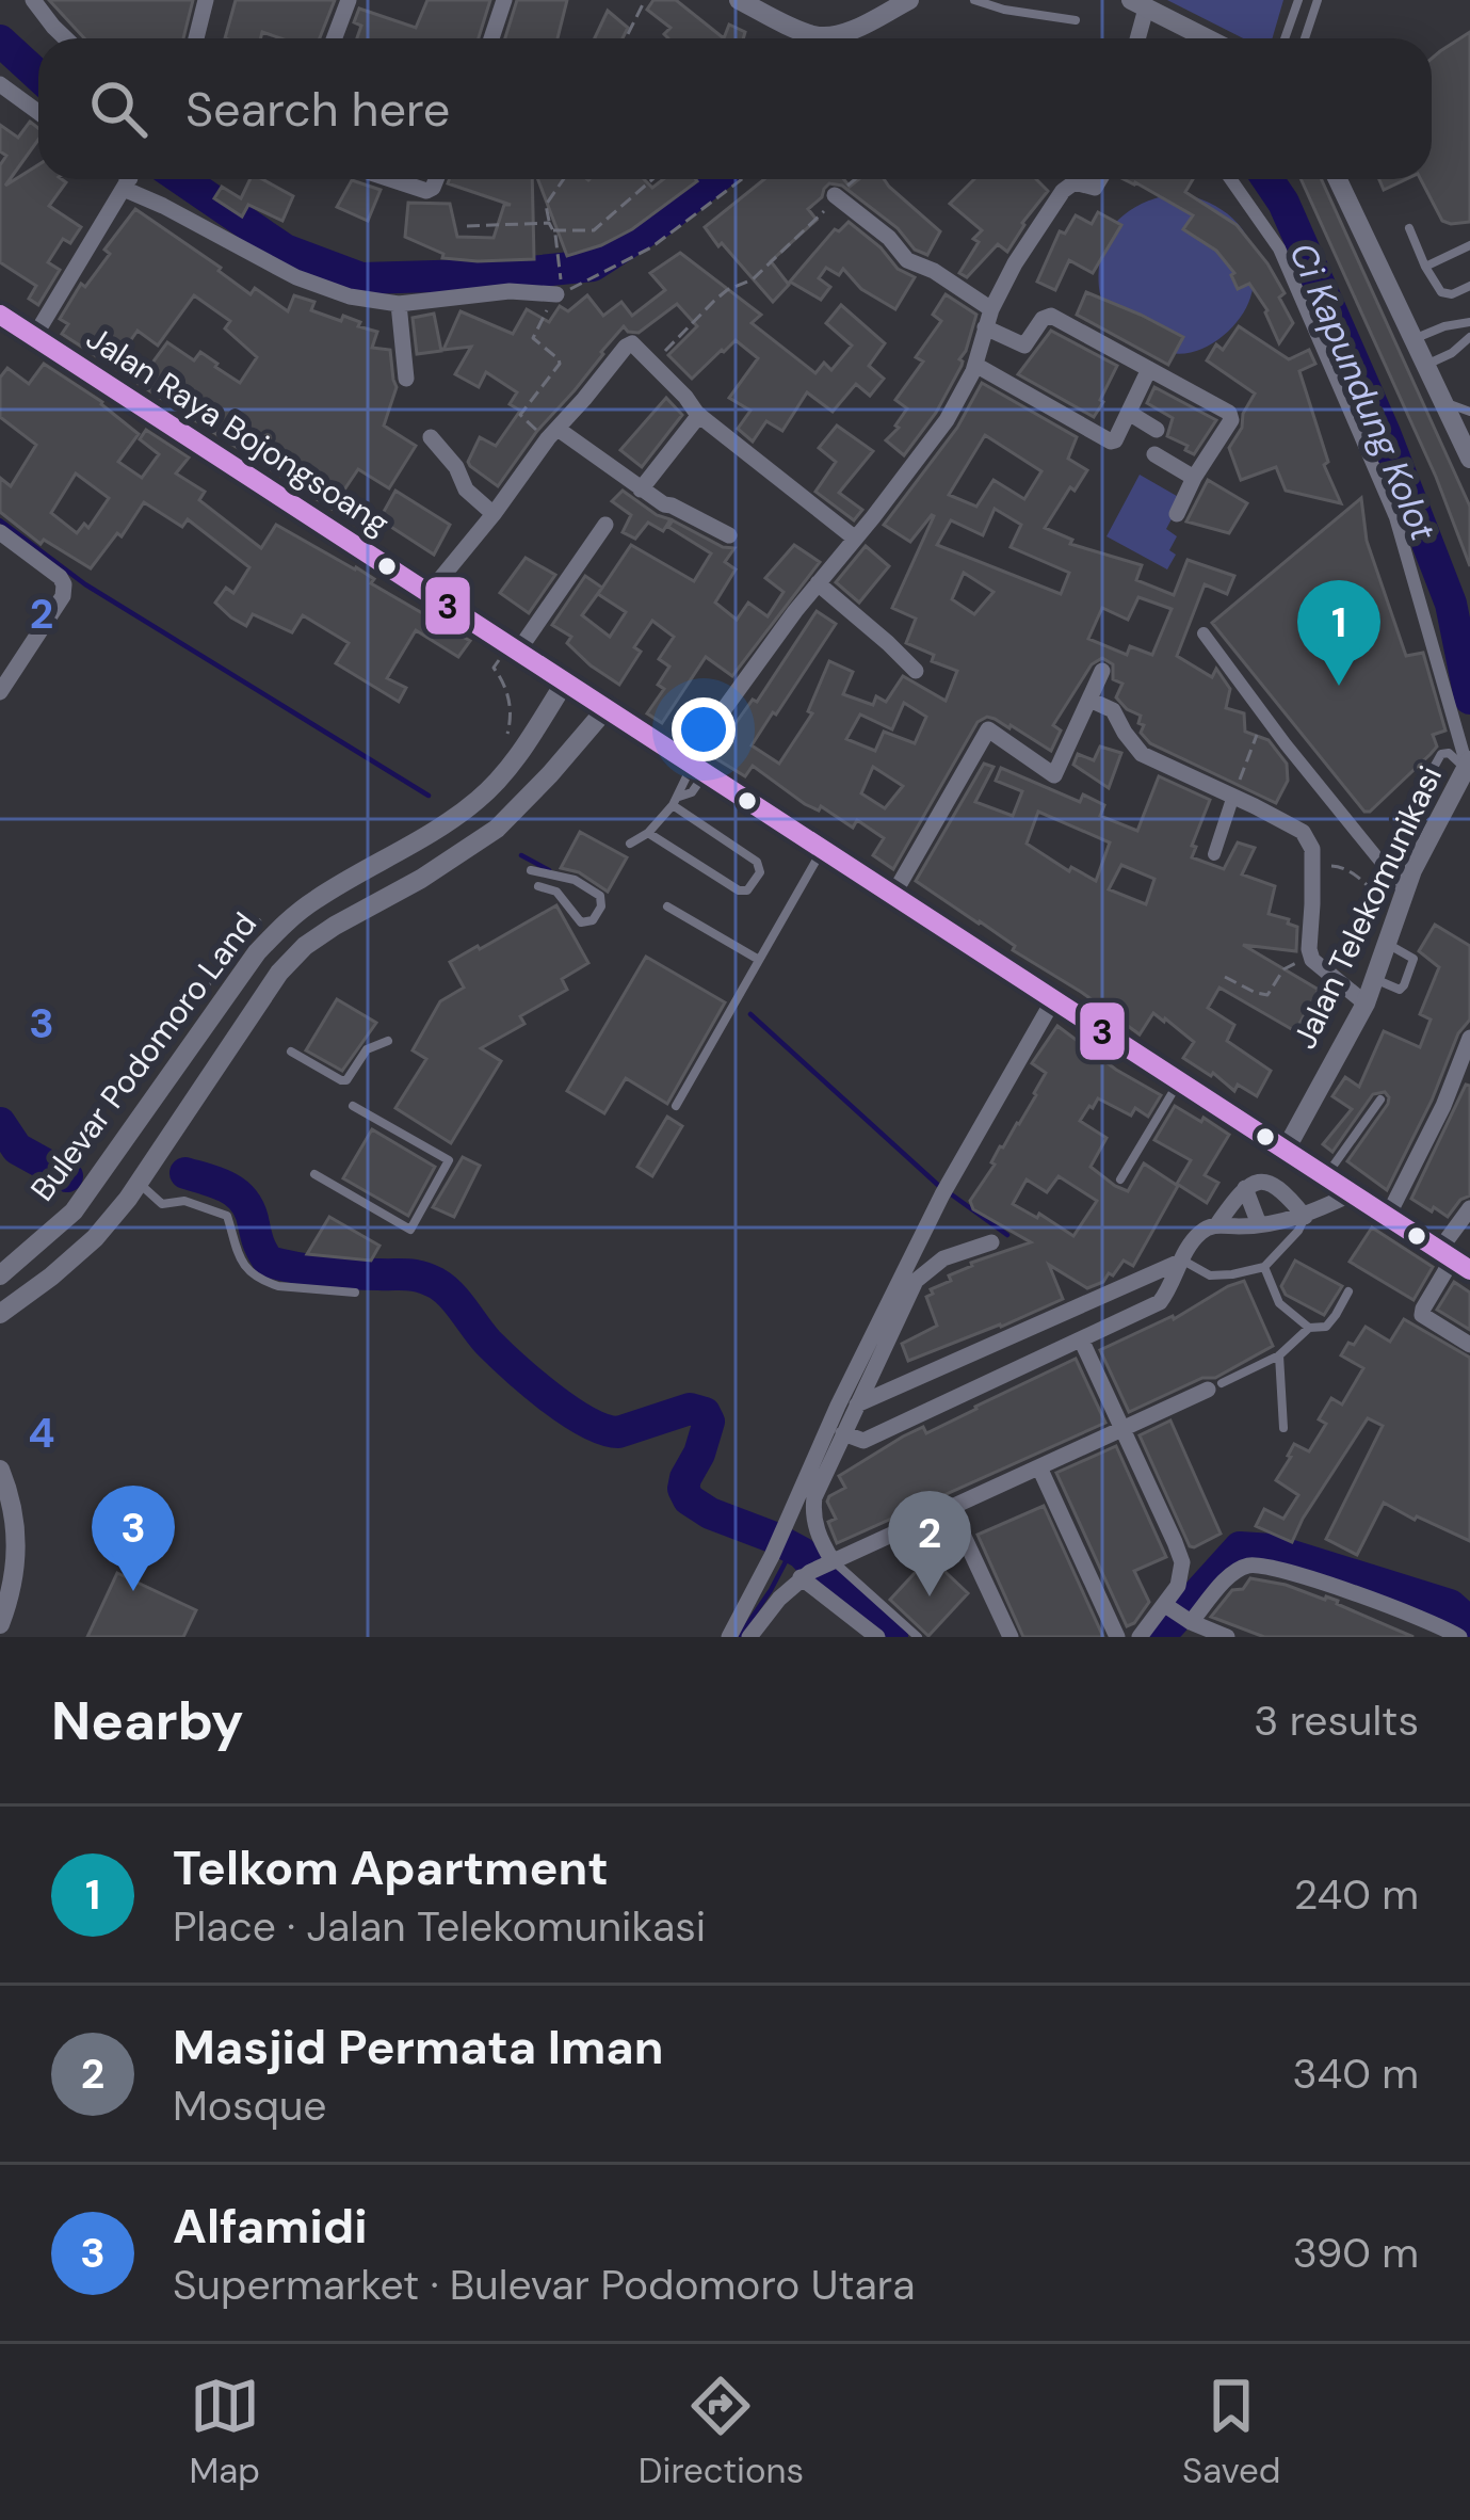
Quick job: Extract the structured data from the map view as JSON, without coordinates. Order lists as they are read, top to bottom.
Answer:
{
  "streets": {
    "main road": ["Jalan Raya Bojongsoang"],
    "street": ["Jalan Telekomunikasi", "Bulevar Podomoro Land"]
  },
  "crossings": [
    ["Jalan Raya Bojongsoang", "Jalan Telekomunikasi"],
    ["Jalan Raya Bojongsoang", "Bulevar Podomoro Land"]
  ],
  "water": ["Ci Kapundung Kolot"],
  "lines": ["transit line 3"],
  "page": {
    "search": "Search here",
    "pins": ["1", "3", "2"],
    "heading": ["Nearby", "3 results"],
    "list": [
      {
        "mark": "1",
        "name": "Telkom Apartment",
        "note": "Place · Jalan Telekomunikasi",
        "value": "240 m"
      },
      {
        "mark": "2",
        "name": "Masjid Permata Iman",
        "note": "Mosque",
        "value": "340 m"
      },
      {
        "mark": "3",
        "name": "Alfamidi",
        "note": "Supermarket · Bulevar Podomoro Utara",
        "value": "390 m"
      }
    ],
    "nav": ["Map", "Directions", "Saved"]
  },
  "grid": {
    "rows": ["2", "3", "4"]
  }
}
